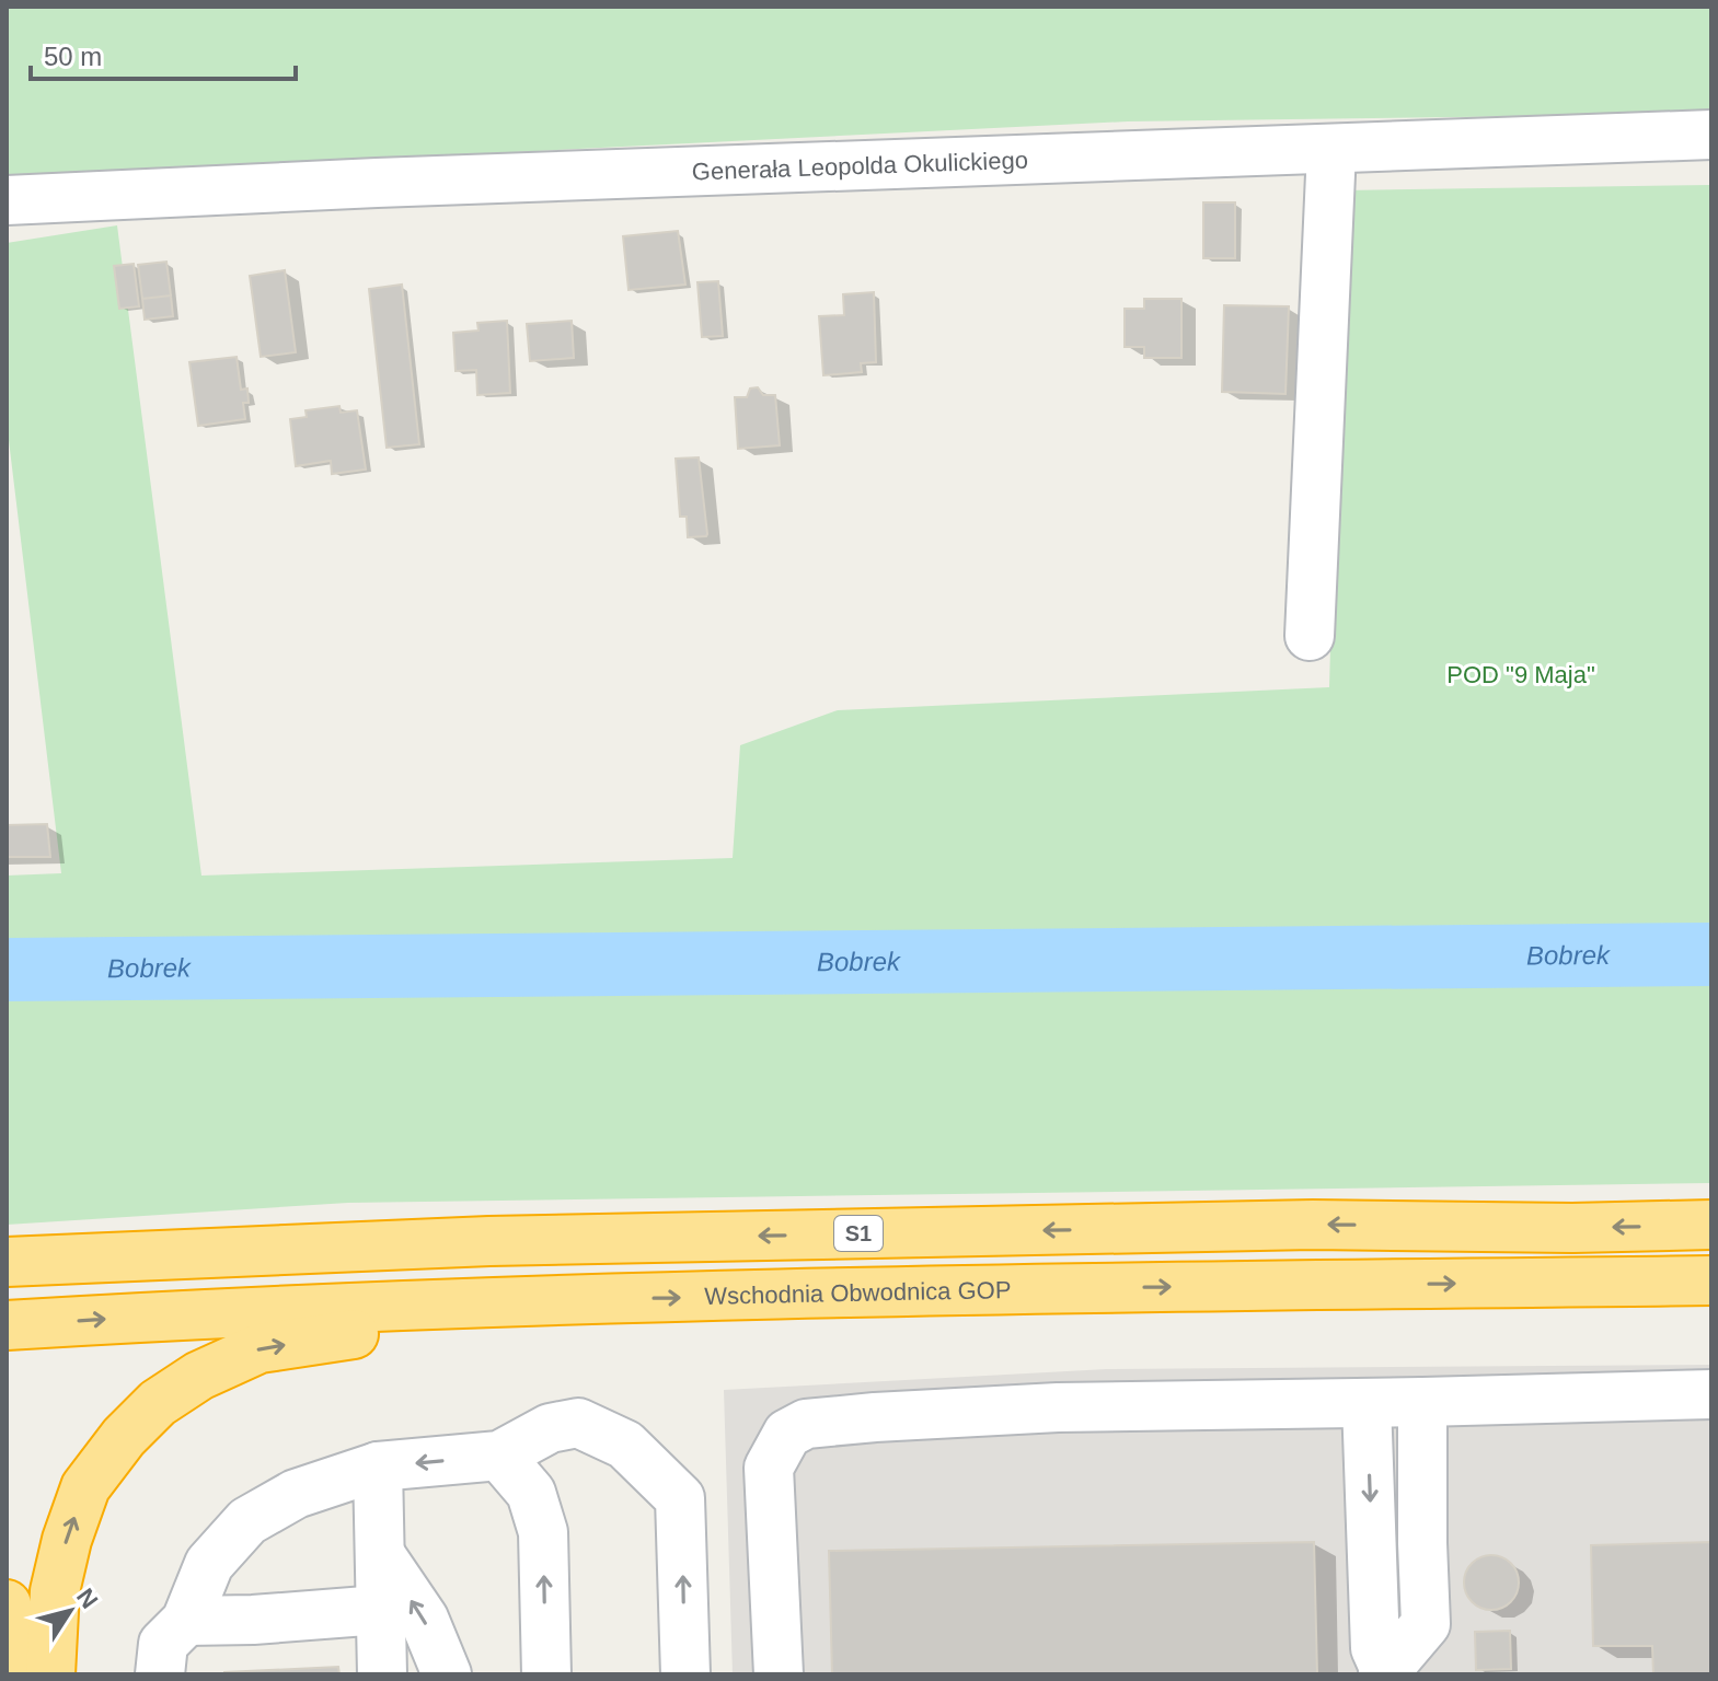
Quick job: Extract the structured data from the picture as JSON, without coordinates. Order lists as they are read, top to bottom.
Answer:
{
  "streets": {
    "highway": ["S1", "Wschodnia Obwodnica GOP"],
    "street": ["Generała Leopolda Okulickiego"]
  },
  "water": ["Bobrek"],
  "parks": ["POD \"9 Maja\""],
  "scale_bar": "50 m",
  "north": "top right"
}
